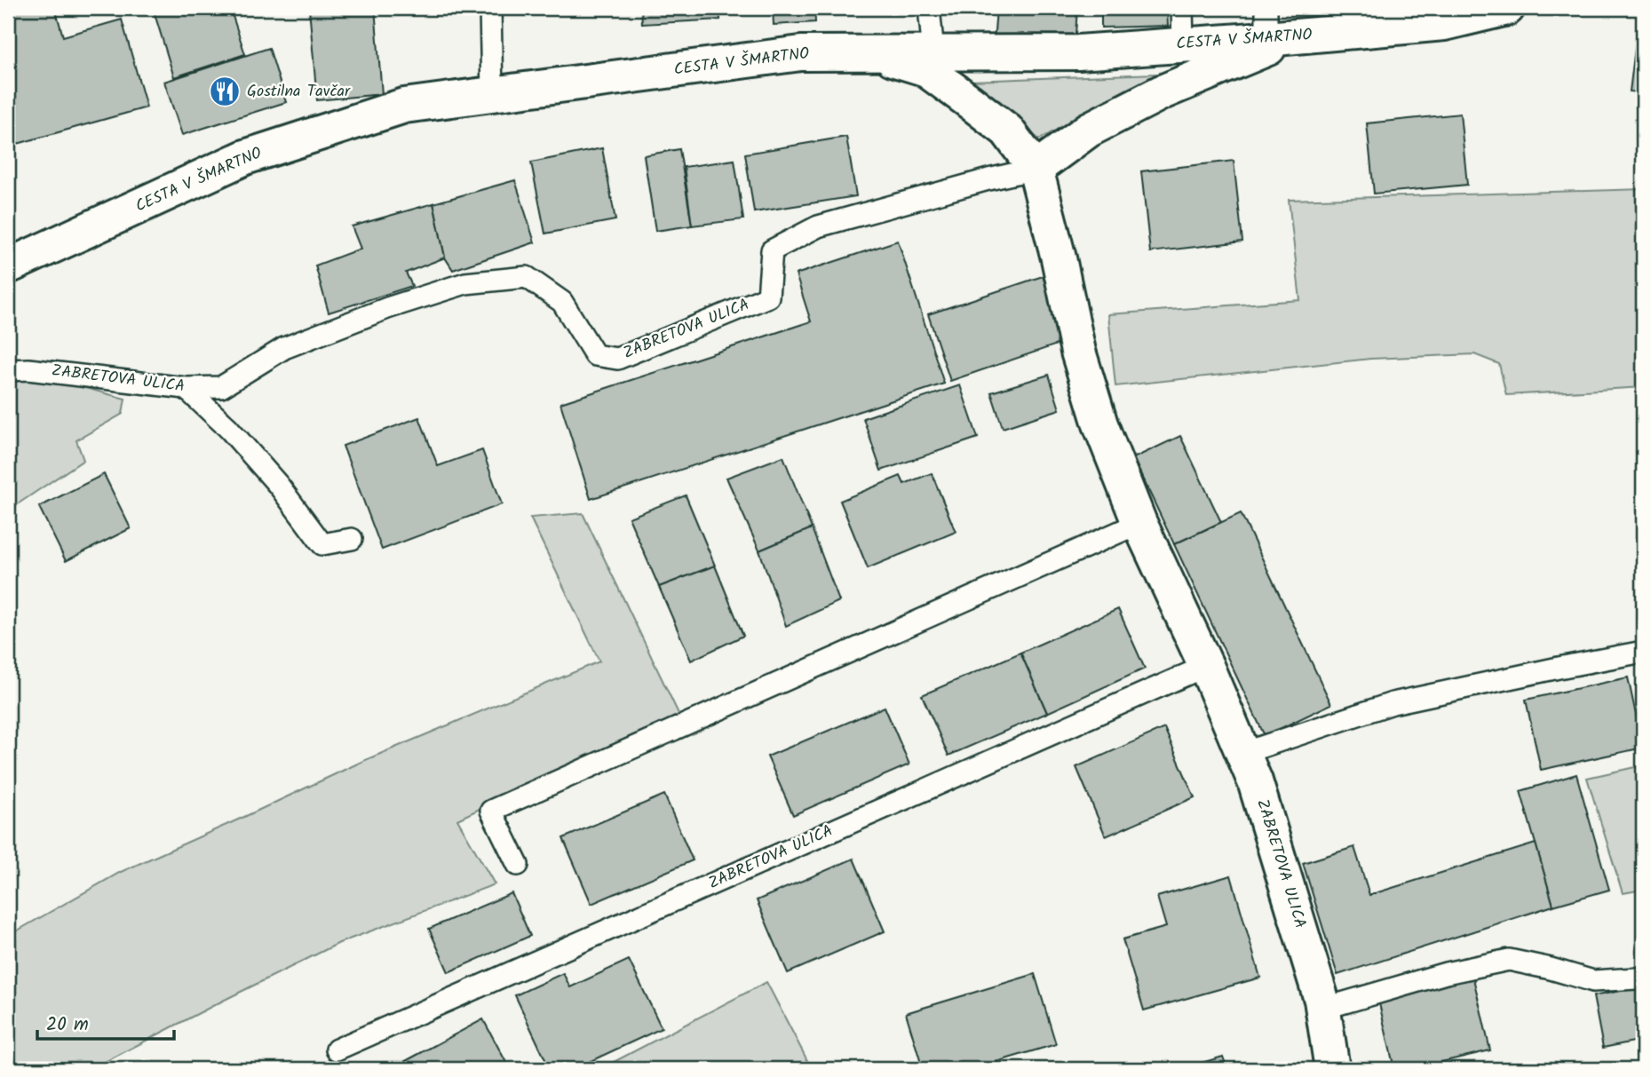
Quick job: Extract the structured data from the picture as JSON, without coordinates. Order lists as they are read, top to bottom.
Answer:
{
  "streets": {
    "street": ["CESTA V ŠMARTNO", "ZABRETOVA ULICA"]
  },
  "places": {
    "restaurant": ["Gostilna Tavčar"]
  },
  "scale_bar": "20 m"
}
